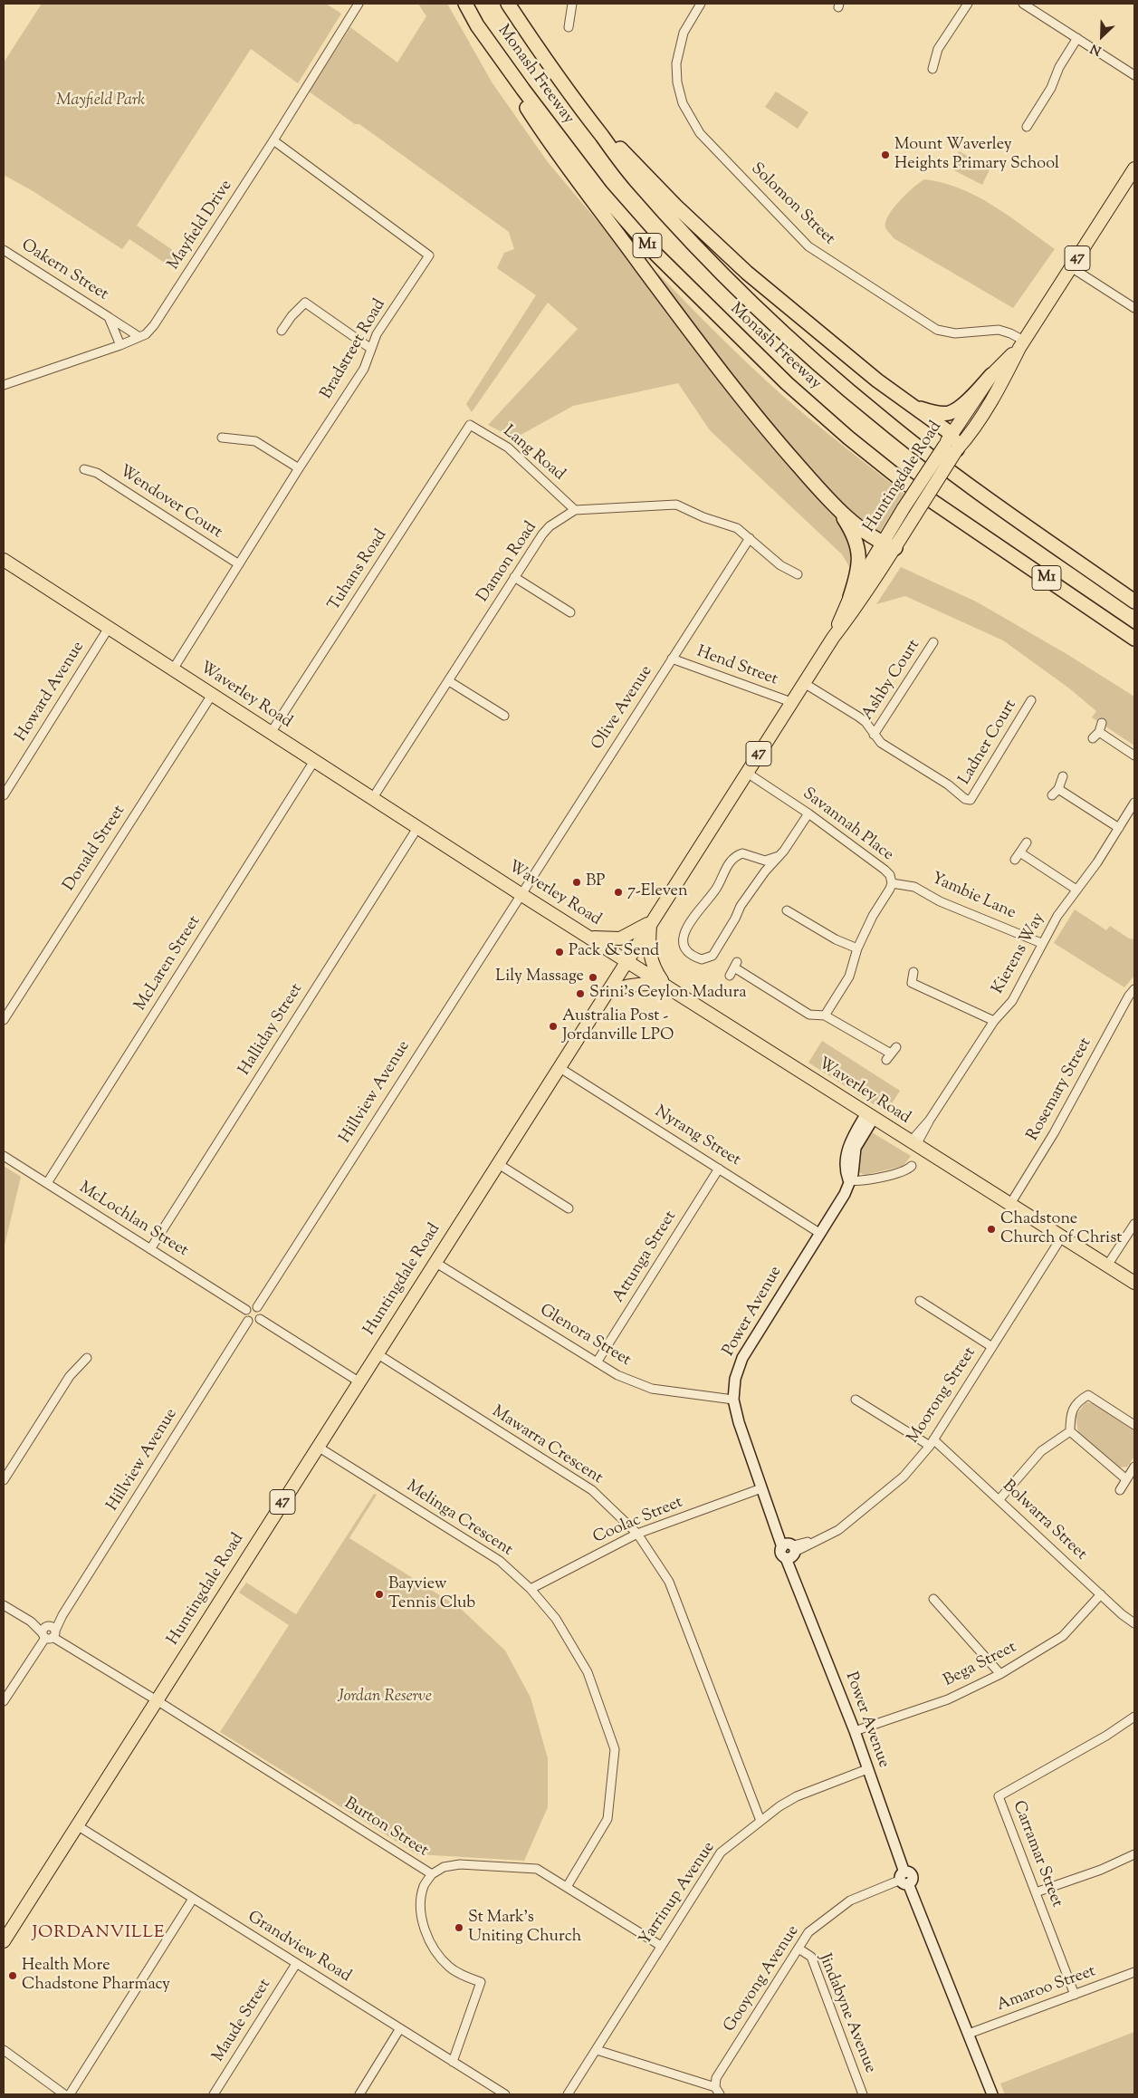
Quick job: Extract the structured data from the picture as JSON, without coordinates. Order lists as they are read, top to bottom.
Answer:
{
  "streets": {
    "highway": ["Monash Freeway", "M1"],
    "main road": ["47", "Huntingdale Road", "Waverley Road"],
    "street": [
      "Solomon Street",
      "Mayfield Drive",
      "Oakern Street",
      "Bradstreet Road",
      "Lang Road",
      "Wendover Court",
      "Damon Road",
      "Tuhans Road",
      "Hend Street",
      "Ashby Court",
      "Howard Avenue",
      "Olive Avenue",
      "Ladner Court",
      "Savannah Place",
      "Donald Street",
      "Yambie Lane",
      "Kierens Way",
      "McLaren Street",
      "Halliday Street",
      "Rosemary Street",
      "Hillview Avenue",
      "Nyrang Street",
      "McLochlan Street",
      "Attunga Street",
      "Power Avenue",
      "Glenora Street",
      "Moorong Street",
      "Mawarra Crescent",
      "Melinga Crescent",
      "Coolac Street",
      "Bolwarra Street",
      "Bega Street",
      "Burton Street",
      "Carramar Street",
      "Yarrinup Avenue",
      "Grandview Road",
      "Gooyong Avenue",
      "Amaroo Street",
      "Jindabyne Avenue",
      "Maude Street"
    ]
  },
  "crossings": [
    ["Solomon Street", "Huntingdale Road"],
    ["Mayfield Drive", "Oakern Street"],
    ["Mayfield Drive", "Bradstreet Road"],
    ["Bradstreet Road", "Wendover Court"],
    ["Bradstreet Road", "Waverley Road"],
    ["Lang Road", "Damon Road"],
    ["Lang Road", "Tuhans Road"],
    ["Huntingdale Road", "Hend Street"],
    ["Huntingdale Road", "Waverley Road"],
    ["Huntingdale Road", "Savannah Place"],
    ["Huntingdale Road", "Nyrang Street"],
    ["Huntingdale Road", "Glenora Street"],
    ["Huntingdale Road", "Mawarra Crescent"],
    ["Huntingdale Road", "Melinga Crescent"],
    ["Huntingdale Road", "Burton Street"],
    ["Huntingdale Road", "Grandview Road"],
    ["Damon Road", "Waverley Road"],
    ["Damon Road", "Olive Avenue"],
    ["Tuhans Road", "Waverley Road"],
    ["Hend Street", "Olive Avenue"],
    ["Ashby Court", "Ladner Court"],
    ["Howard Avenue", "Waverley Road"],
    ["Waverley Road", "Olive Avenue"],
    ["Waverley Road", "Donald Street"],
    ["Waverley Road", "Kierens Way"],
    ["Waverley Road", "McLaren Street"],
    ["Waverley Road", "Halliday Street"],
    ["Waverley Road", "Rosemary Street"],
    ["Waverley Road", "Hillview Avenue"],
    ["Waverley Road", "Power Avenue"],
    ["Waverley Road", "Moorong Street"],
    ["Olive Avenue", "Hillview Avenue"],
    ["Savannah Place", "Yambie Lane"],
    ["Yambie Lane", "Kierens Way"],
    ["McLaren Street", "McLochlan Street"],
    ["Halliday Street", "McLochlan Street"],
    ["Hillview Avenue", "McLochlan Street"],
    ["Hillview Avenue", "Burton Street"],
    ["Nyrang Street", "Attunga Street"],
    ["Nyrang Street", "Power Avenue"],
    ["Attunga Street", "Glenora Street"],
    ["Power Avenue", "Glenora Street"],
    ["Power Avenue", "Moorong Street"],
    ["Power Avenue", "Coolac Street"],
    ["Power Avenue", "Bega Street"],
    ["Power Avenue", "Yarrinup Avenue"],
    ["Power Avenue", "Gooyong Avenue"],
    ["Power Avenue", "Amaroo Street"],
    ["Moorong Street", "Bolwarra Street"],
    ["Mawarra Crescent", "Coolac Street"],
    ["Mawarra Crescent", "Yarrinup Avenue"],
    ["Melinga Crescent", "Coolac Street"],
    ["Melinga Crescent", "Burton Street"],
    ["Bolwarra Street", "Bega Street"],
    ["Burton Street", "Yarrinup Avenue"],
    ["Carramar Street", "Amaroo Street"],
    ["Grandview Road", "Maude Street"],
    ["Gooyong Avenue", "Jindabyne Avenue"]
  ],
  "districts": ["JORDANVILLE"],
  "parks": ["Mayfield Park", "Jordan Reserve"],
  "places": [
    "Mount Waverley Heights Primary School",
    "BP",
    "7-Eleven",
    "Pack & Send",
    "Lily Massage",
    "Srini's Ceylon Madura",
    "Australia Post - Jordanville LPO",
    "Chadstone Church of Christ",
    "Bayview Tennis Club",
    "St Mark's Uniting Church",
    "Health More Chadstone Pharmacy"
  ],
  "north": "bottom left"
}
